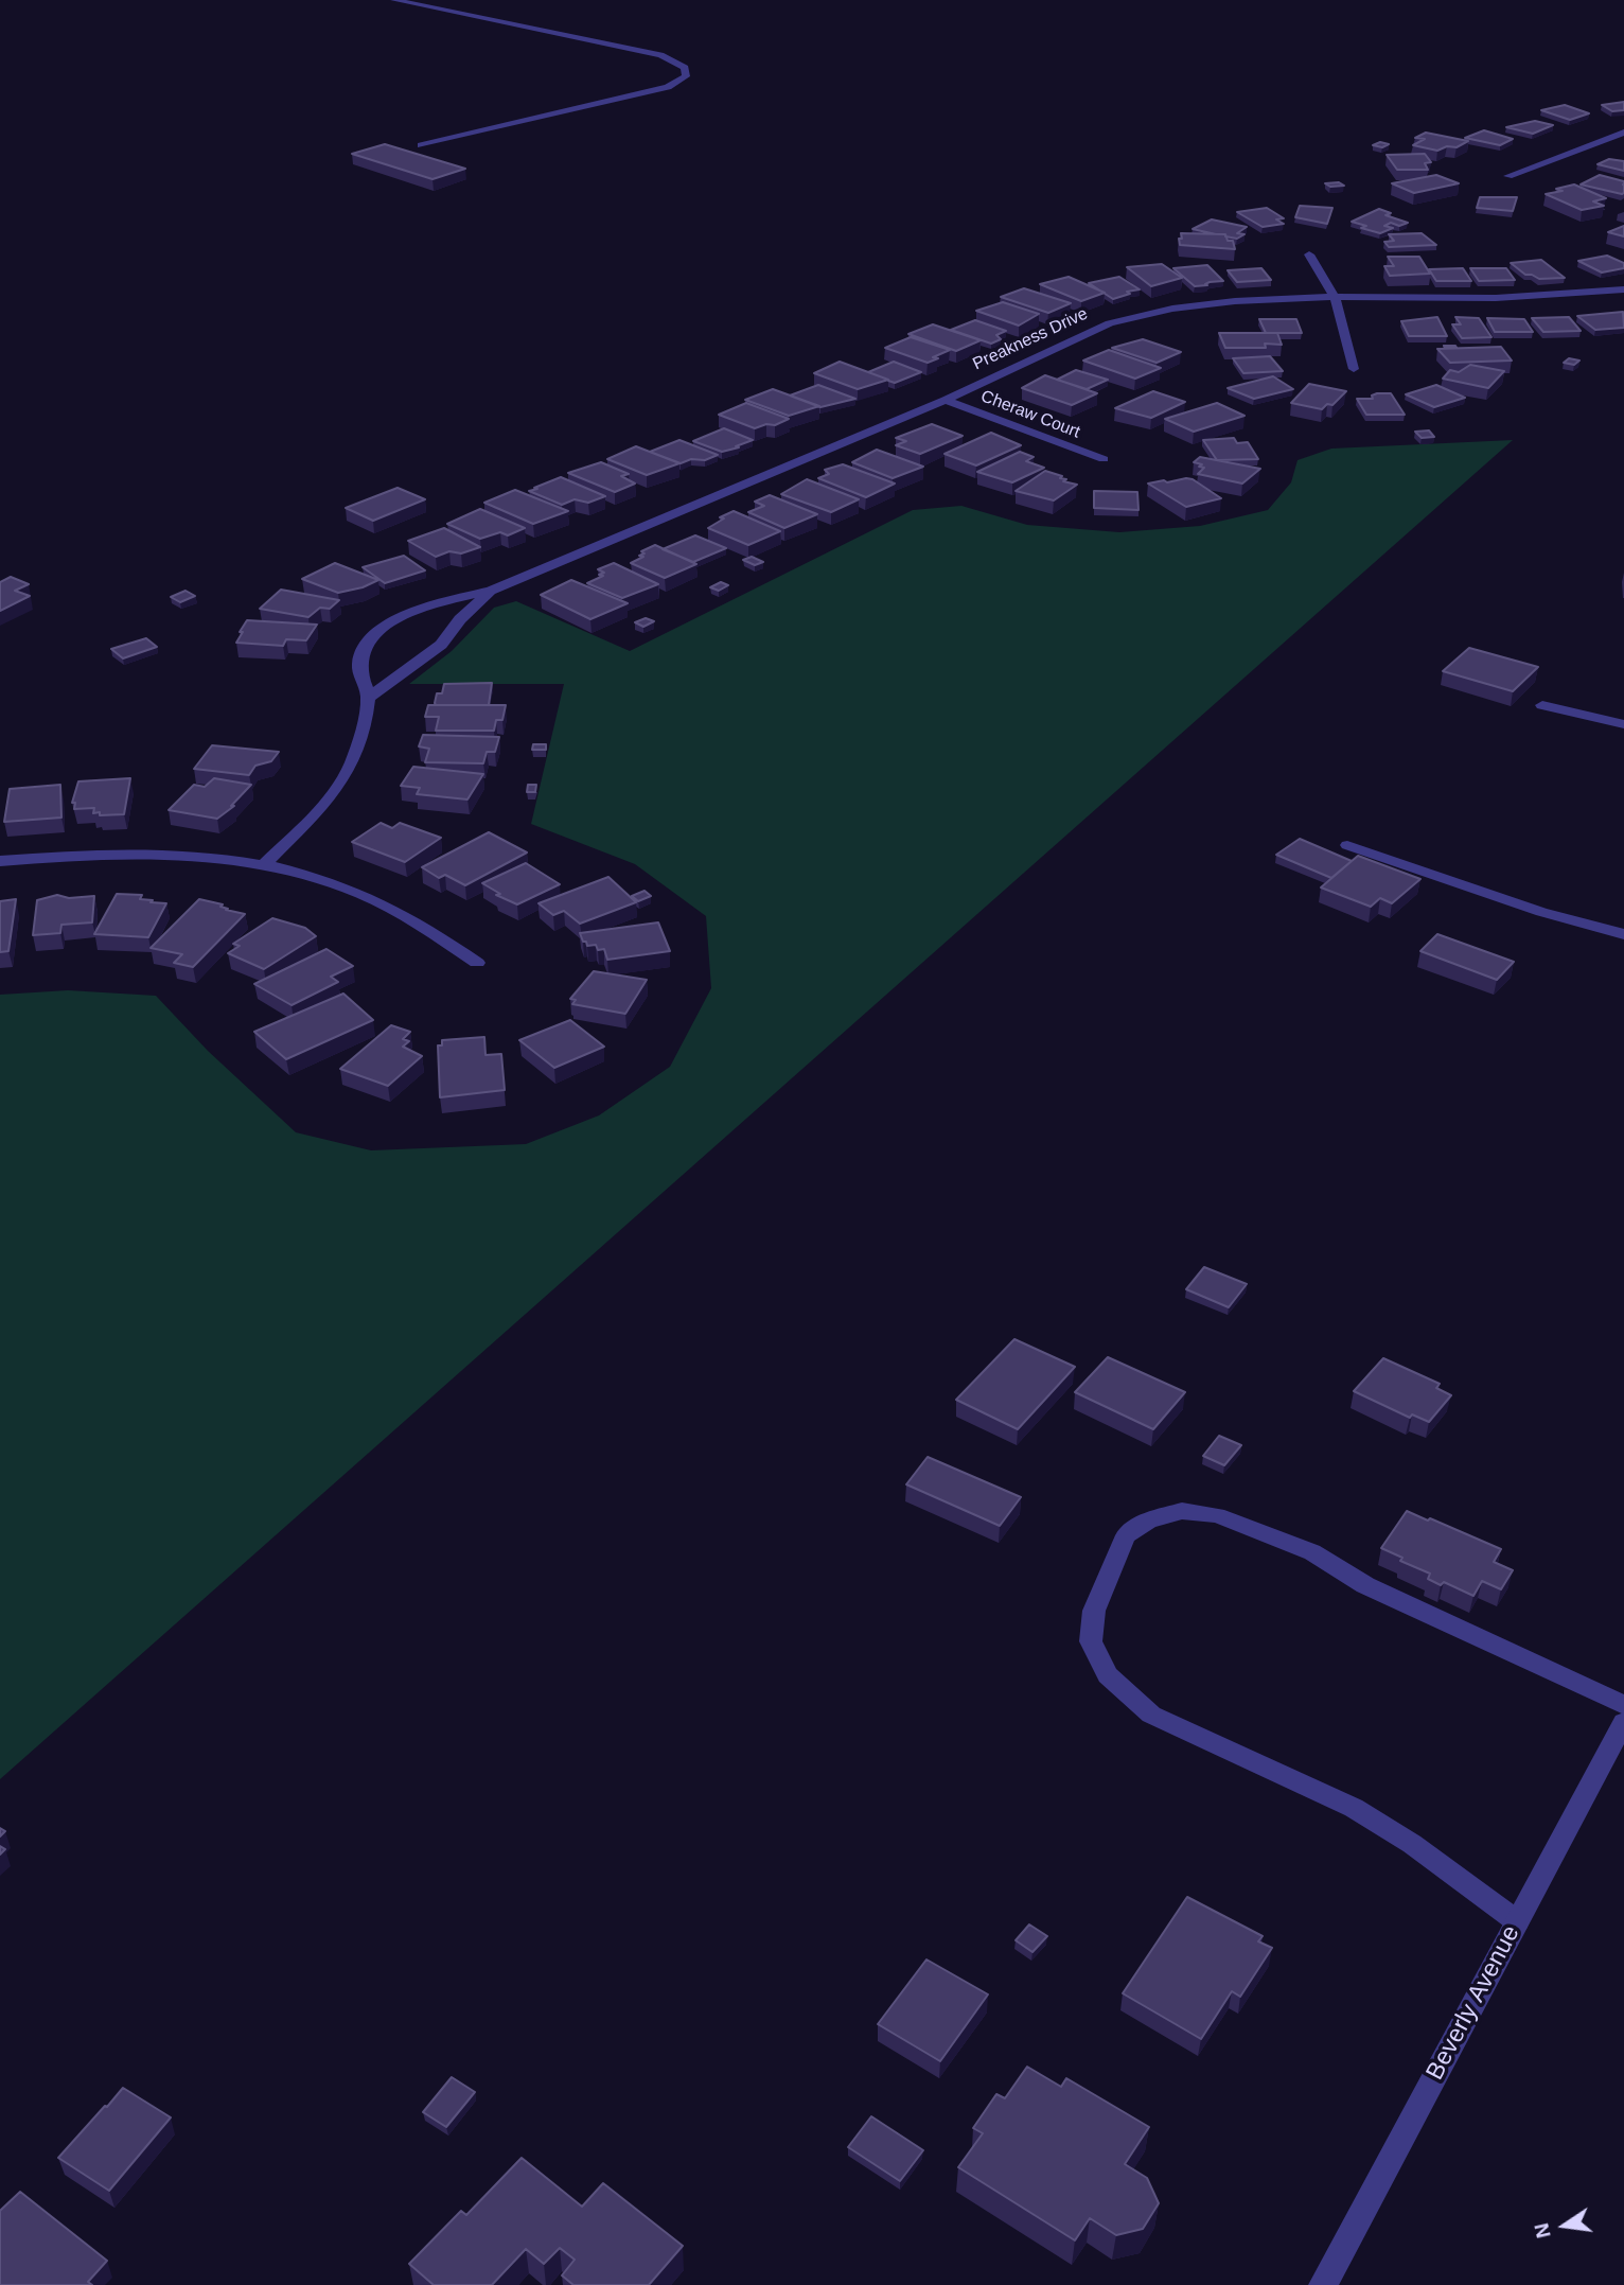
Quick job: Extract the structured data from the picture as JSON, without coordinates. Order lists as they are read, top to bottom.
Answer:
{
  "streets": {
    "street": ["Preakness Drive", "Cheraw Court", "Beverly Avenue"]
  },
  "crossings": [
    ["Preakness Drive", "Cheraw Court"]
  ],
  "north": "left"
}
